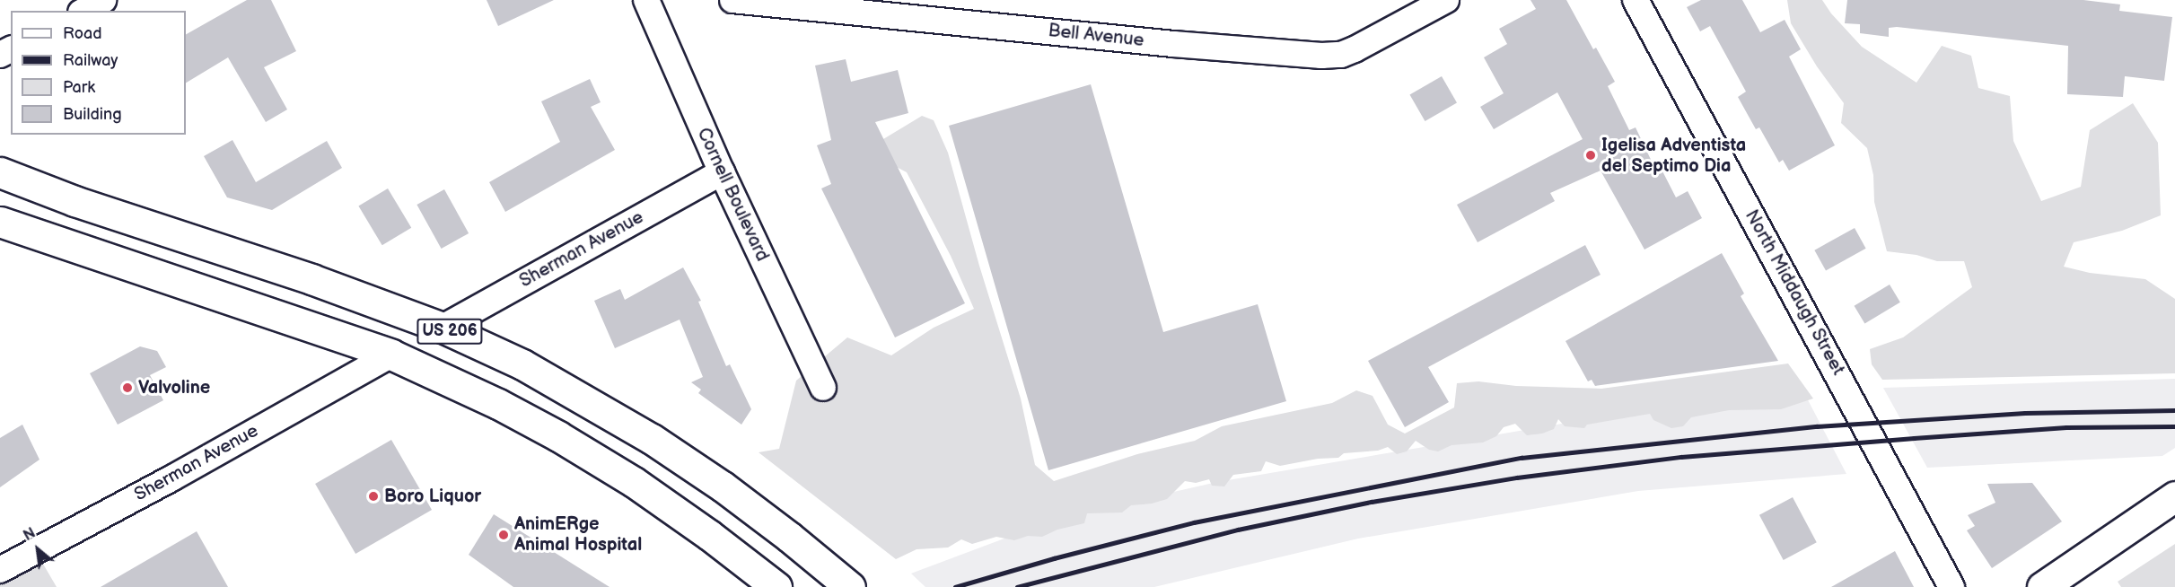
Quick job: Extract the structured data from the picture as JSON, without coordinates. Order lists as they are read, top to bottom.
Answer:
{
  "streets": {
    "main road": ["US 206"],
    "street": [
      "Bell Avenue",
      "Cornell Boulevard",
      "Sherman Avenue",
      "North Middaugh Street"
    ]
  },
  "crossings": [
    ["Cornell Boulevard", "Sherman Avenue"],
    ["Sherman Avenue", "US 206"]
  ],
  "places": [
    "Igelisa Adventista del Septimo Dia",
    "Valvoline",
    "Boro Liquor",
    "AnimERge Animal Hospital"
  ],
  "legend": [
    "Road",
    "Railway",
    "Park",
    "Building"
  ],
  "north": "top left"
}
